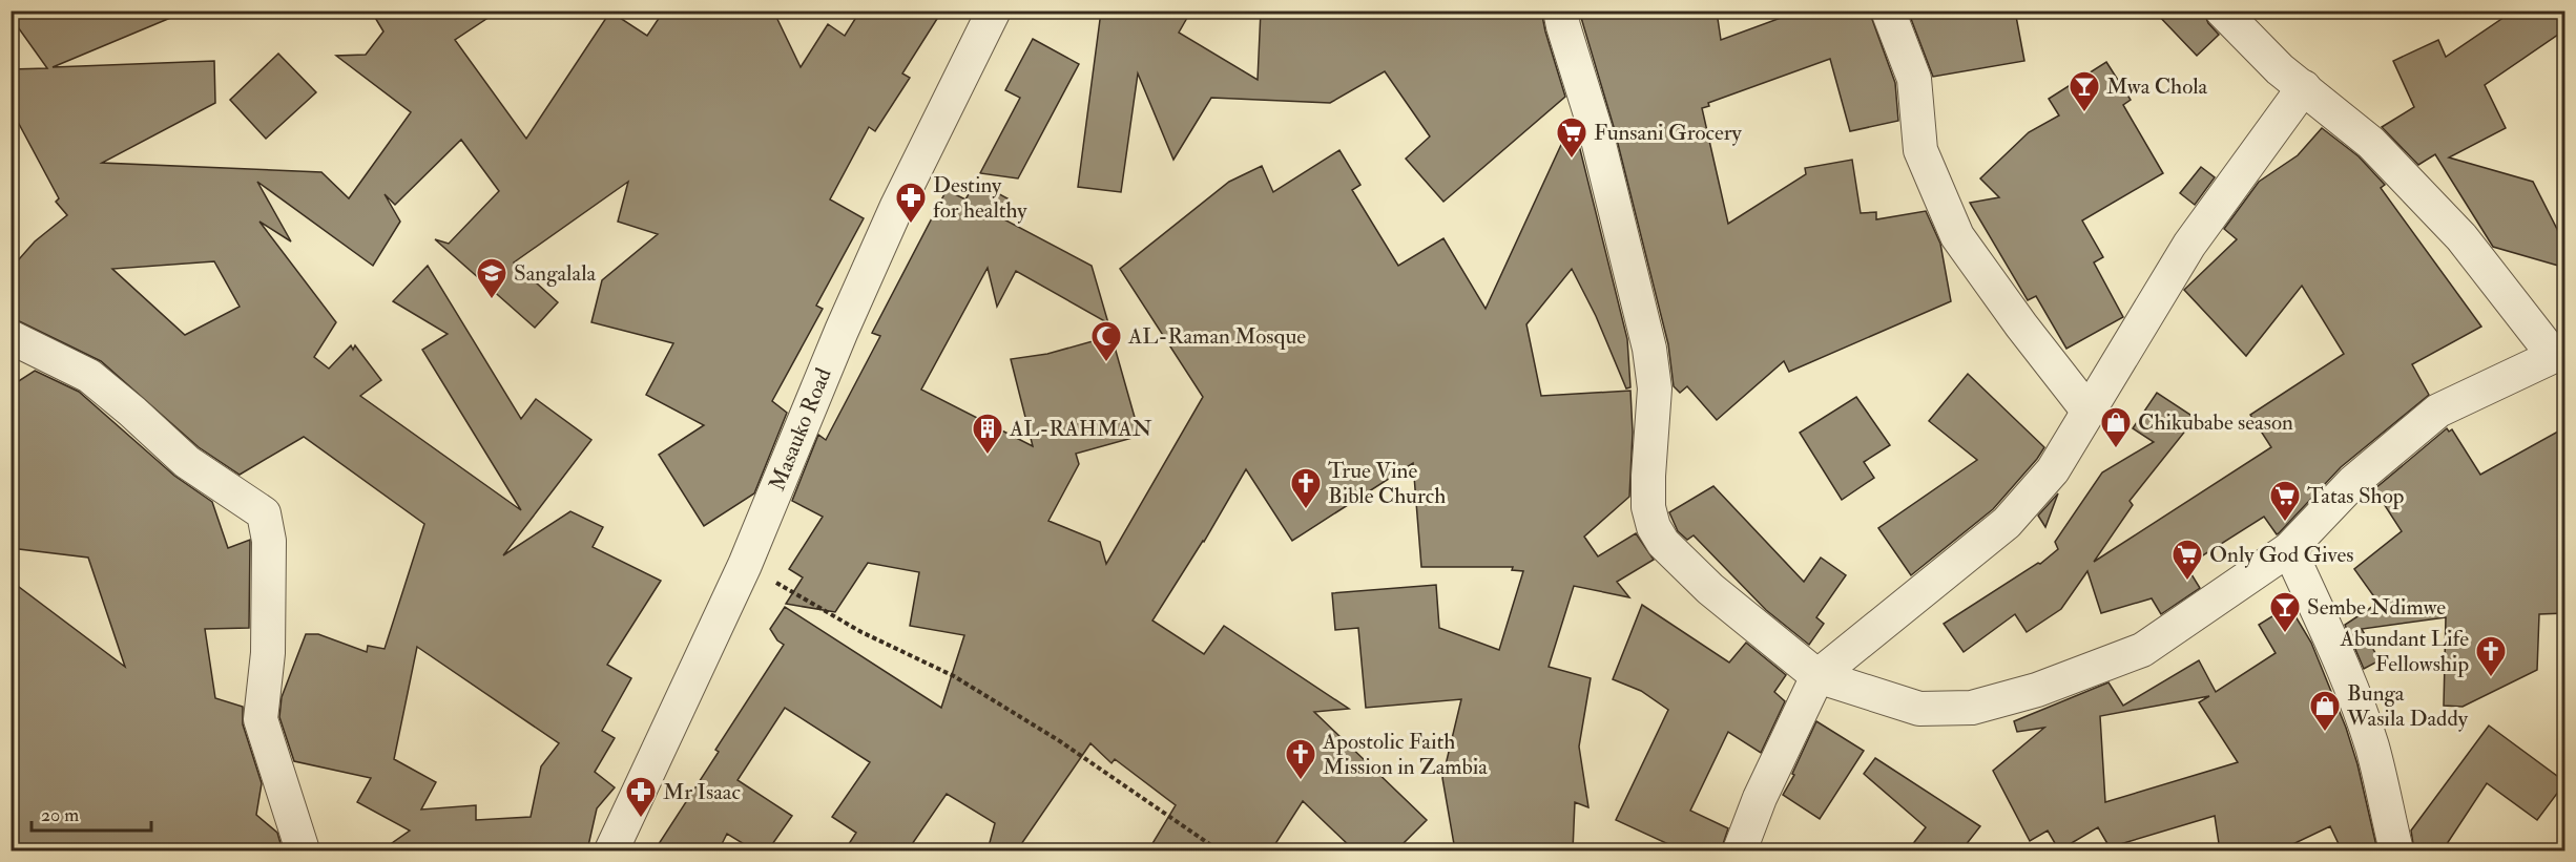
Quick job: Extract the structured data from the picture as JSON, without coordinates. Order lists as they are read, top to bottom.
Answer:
{
  "streets": {
    "street": ["Masauko Road"]
  },
  "places": {
    "bar": ["Mwa Chola", "Sembe Ndimwe"],
    "supermarket": ["Funsani Grocery", "Tatas Shop", "Only God Gives"],
    "pharmacy": ["Destiny for healthy", "Mr Isaac"],
    "school or university": ["Sangalala"],
    "mosque": ["AL-Raman Mosque"],
    "shop": ["Chikubabe season", "Bunga Wasila Daddy"],
    "building": ["AL-RAHMAN"],
    "church": ["True Vine Bible Church", "Abundant Life Fellowship", "Apostolic Faith Mission in Zambia"]
  },
  "scale_bar": "20 m"
}
